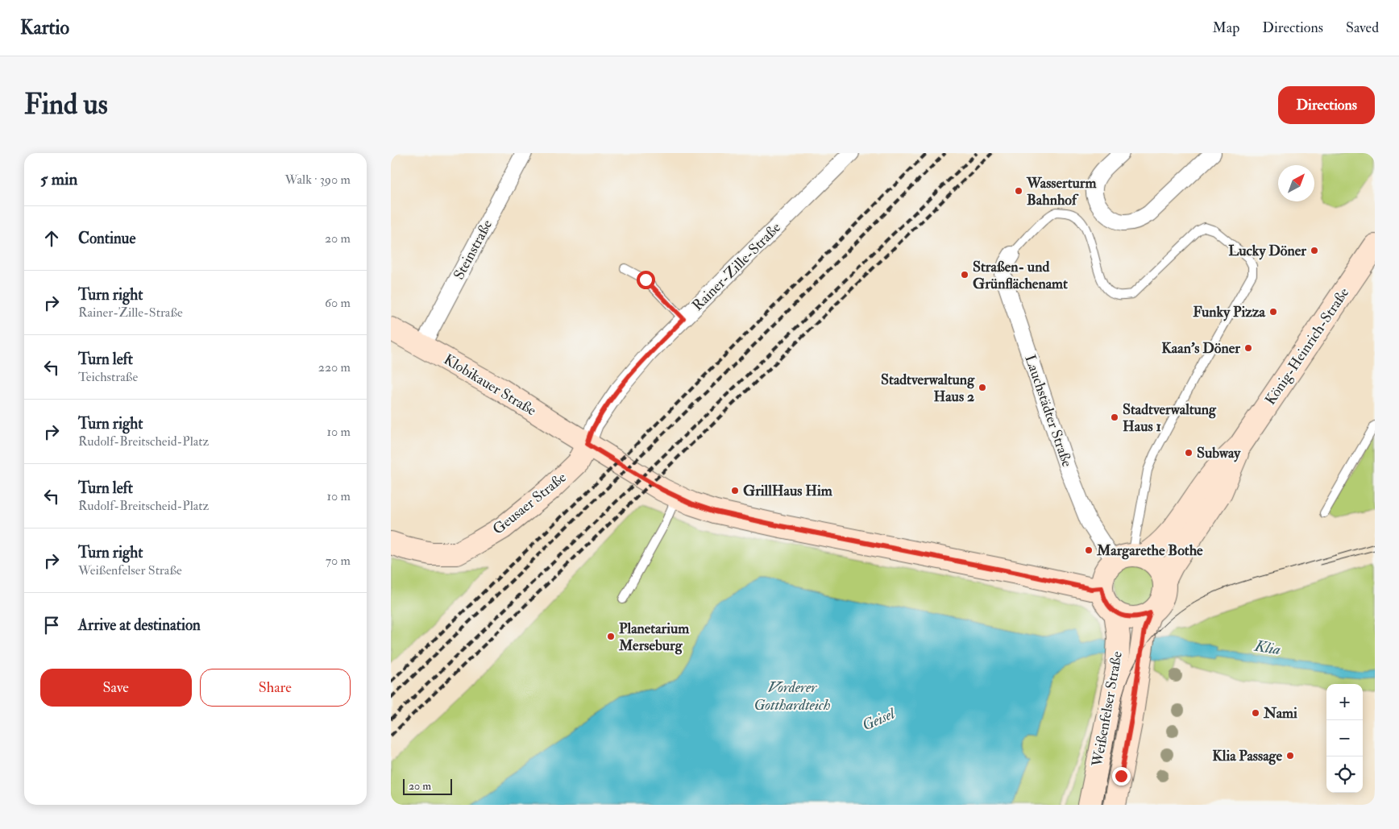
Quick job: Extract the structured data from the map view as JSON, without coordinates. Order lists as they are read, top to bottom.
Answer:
{
  "streets": {
    "main road": [
      "König-Heinrich-Straße",
      "Klobikauer Straße",
      "Geusaer Straße",
      "Weißenfelser Straße"
    ],
    "street": ["Steinstraße", "Rainer-Zille-Straße", "Lauchstädter Straße"]
  },
  "crossings": [
    ["Steinstraße", "Klobikauer Straße"],
    ["Rainer-Zille-Straße", "Klobikauer Straße"],
    ["Rainer-Zille-Straße", "Geusaer Straße"],
    ["König-Heinrich-Straße", "Klobikauer Straße"],
    ["König-Heinrich-Straße", "Lauchstädter Straße"],
    ["König-Heinrich-Straße", "Weißenfelser Straße"],
    ["Klobikauer Straße", "Lauchstädter Straße"],
    ["Klobikauer Straße", "Geusaer Straße"],
    ["Klobikauer Straße", "Weißenfelser Straße"],
    ["Lauchstädter Straße", "Weißenfelser Straße"]
  ],
  "water": ["Klia", "Vorderer Gotthardteich", "Geisel"],
  "places": [
    "Wasserturm Bahnhof",
    "Lucky Döner",
    "Straßen- und Grünflächenamt",
    "Funky Pizza",
    "Kaan's Döner",
    "Stadtverwaltung Haus 2",
    "Stadtverwaltung Haus 1",
    "Subway",
    "GrillHaus Him",
    "Margarethe Bothe",
    "Planetarium Merseburg",
    "Nami",
    "Klia Passage"
  ],
  "scale_bar": "20 m",
  "north": "top right",
  "page": {
    "header": "Kartio",
    "nav": ["Map", "Directions", "Saved"],
    "buttons": [
      "Directions",
      ["Save", "Share"]
    ],
    "title": "Find us",
    "heading": ["5 min", "Walk · 390 m"],
    "list": [
      ["Continue", "20 m"],
      ["Turn right", "Rainer-Zille-Straße", "60 m"],
      ["Turn left", "Teichstraße", "220 m"],
      ["Turn right", "Rudolf-Breitscheid-Platz", "10 m"],
      ["Turn left", "Rudolf-Breitscheid-Platz", "10 m"],
      ["Turn right", "Weißenfelser Straße", "70 m"],
      "Arrive at destination"
    ],
    "map_buttons": ["+", "−"],
    "scale": "20 m"
  }
}
